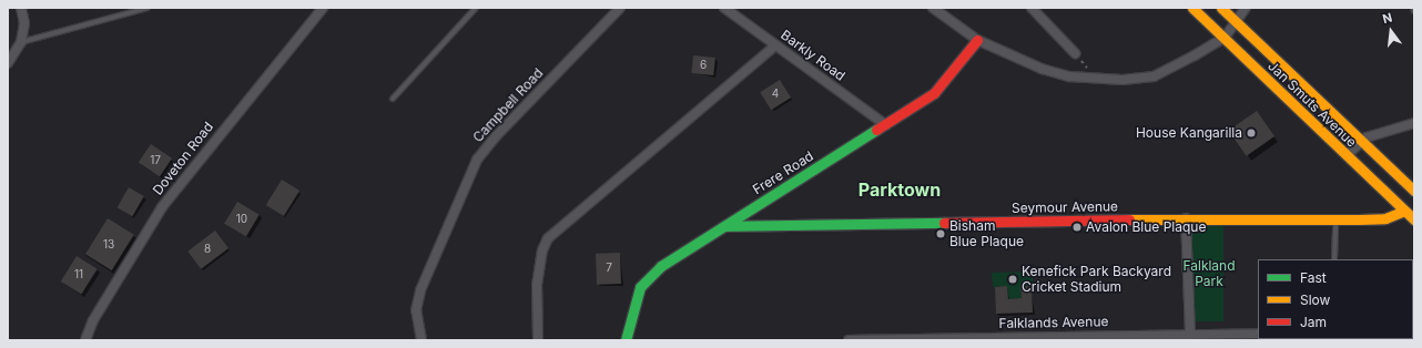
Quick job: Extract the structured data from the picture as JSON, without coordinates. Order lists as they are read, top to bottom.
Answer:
{
  "streets": {
    "street": [
      "Barkly Road",
      "Jan Smuts Avenue",
      "Campbell Road",
      "Doveton Road",
      "Frere Road",
      "Seymour Avenue",
      "Falklands Avenue"
    ]
  },
  "crossings": [
    ["Barkly Road", "Frere Road"],
    ["Jan Smuts Avenue", "Seymour Avenue"],
    ["Frere Road", "Seymour Avenue"]
  ],
  "districts": ["Parktown"],
  "parks": ["Falkland Park"],
  "places": [
    "House Kangarilla",
    "Avalon Blue Plaque",
    "Bisham Blue Plaque",
    "Kenefick Park Backyard Cricket Stadium"
  ],
  "house_numbers": [
    "6",
    "4",
    "17",
    "10",
    "13",
    "8",
    "7",
    "11"
  ],
  "legend": ["Fast", "Slow", "Jam"],
  "north": "top"
}
